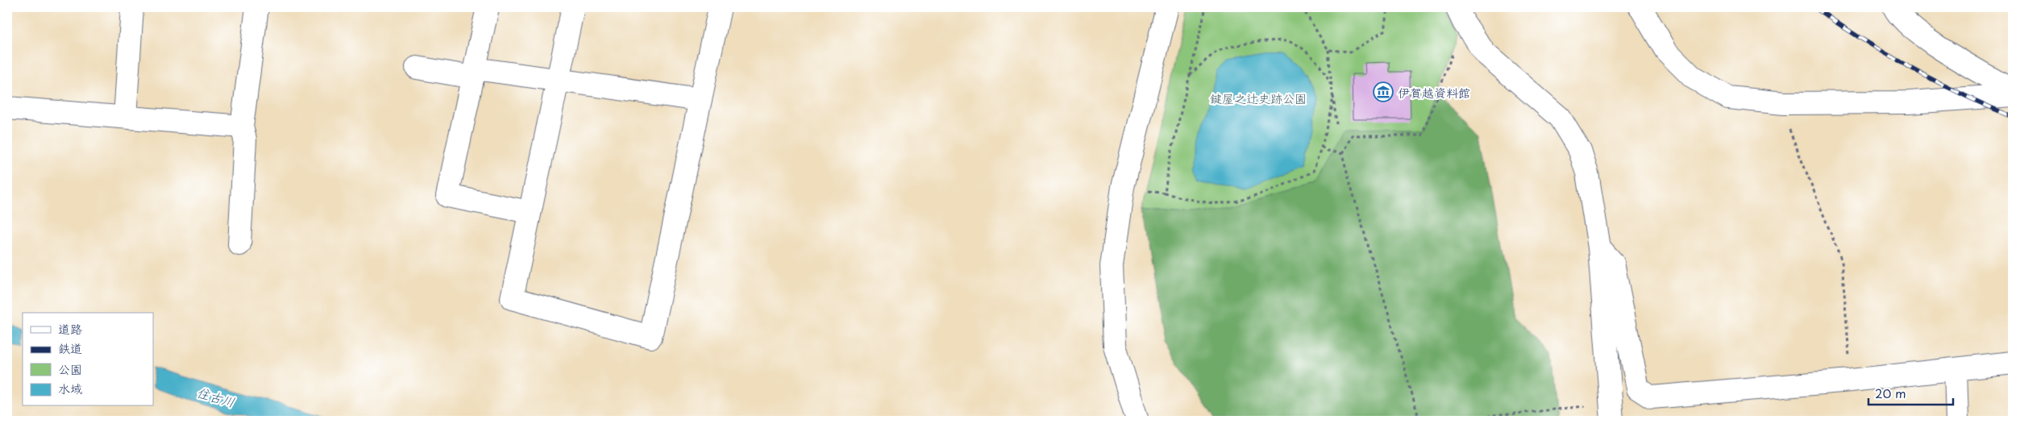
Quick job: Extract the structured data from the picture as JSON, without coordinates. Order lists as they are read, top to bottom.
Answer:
{
  "water": ["住古川"],
  "parks": ["鍵屋之辻史跡公園"],
  "places": {
    "museum": ["伊賀越資料館"]
  },
  "legend": [
    "道路",
    "鉄道",
    "公園",
    "水域"
  ],
  "scale_bar": "20 m"
}
